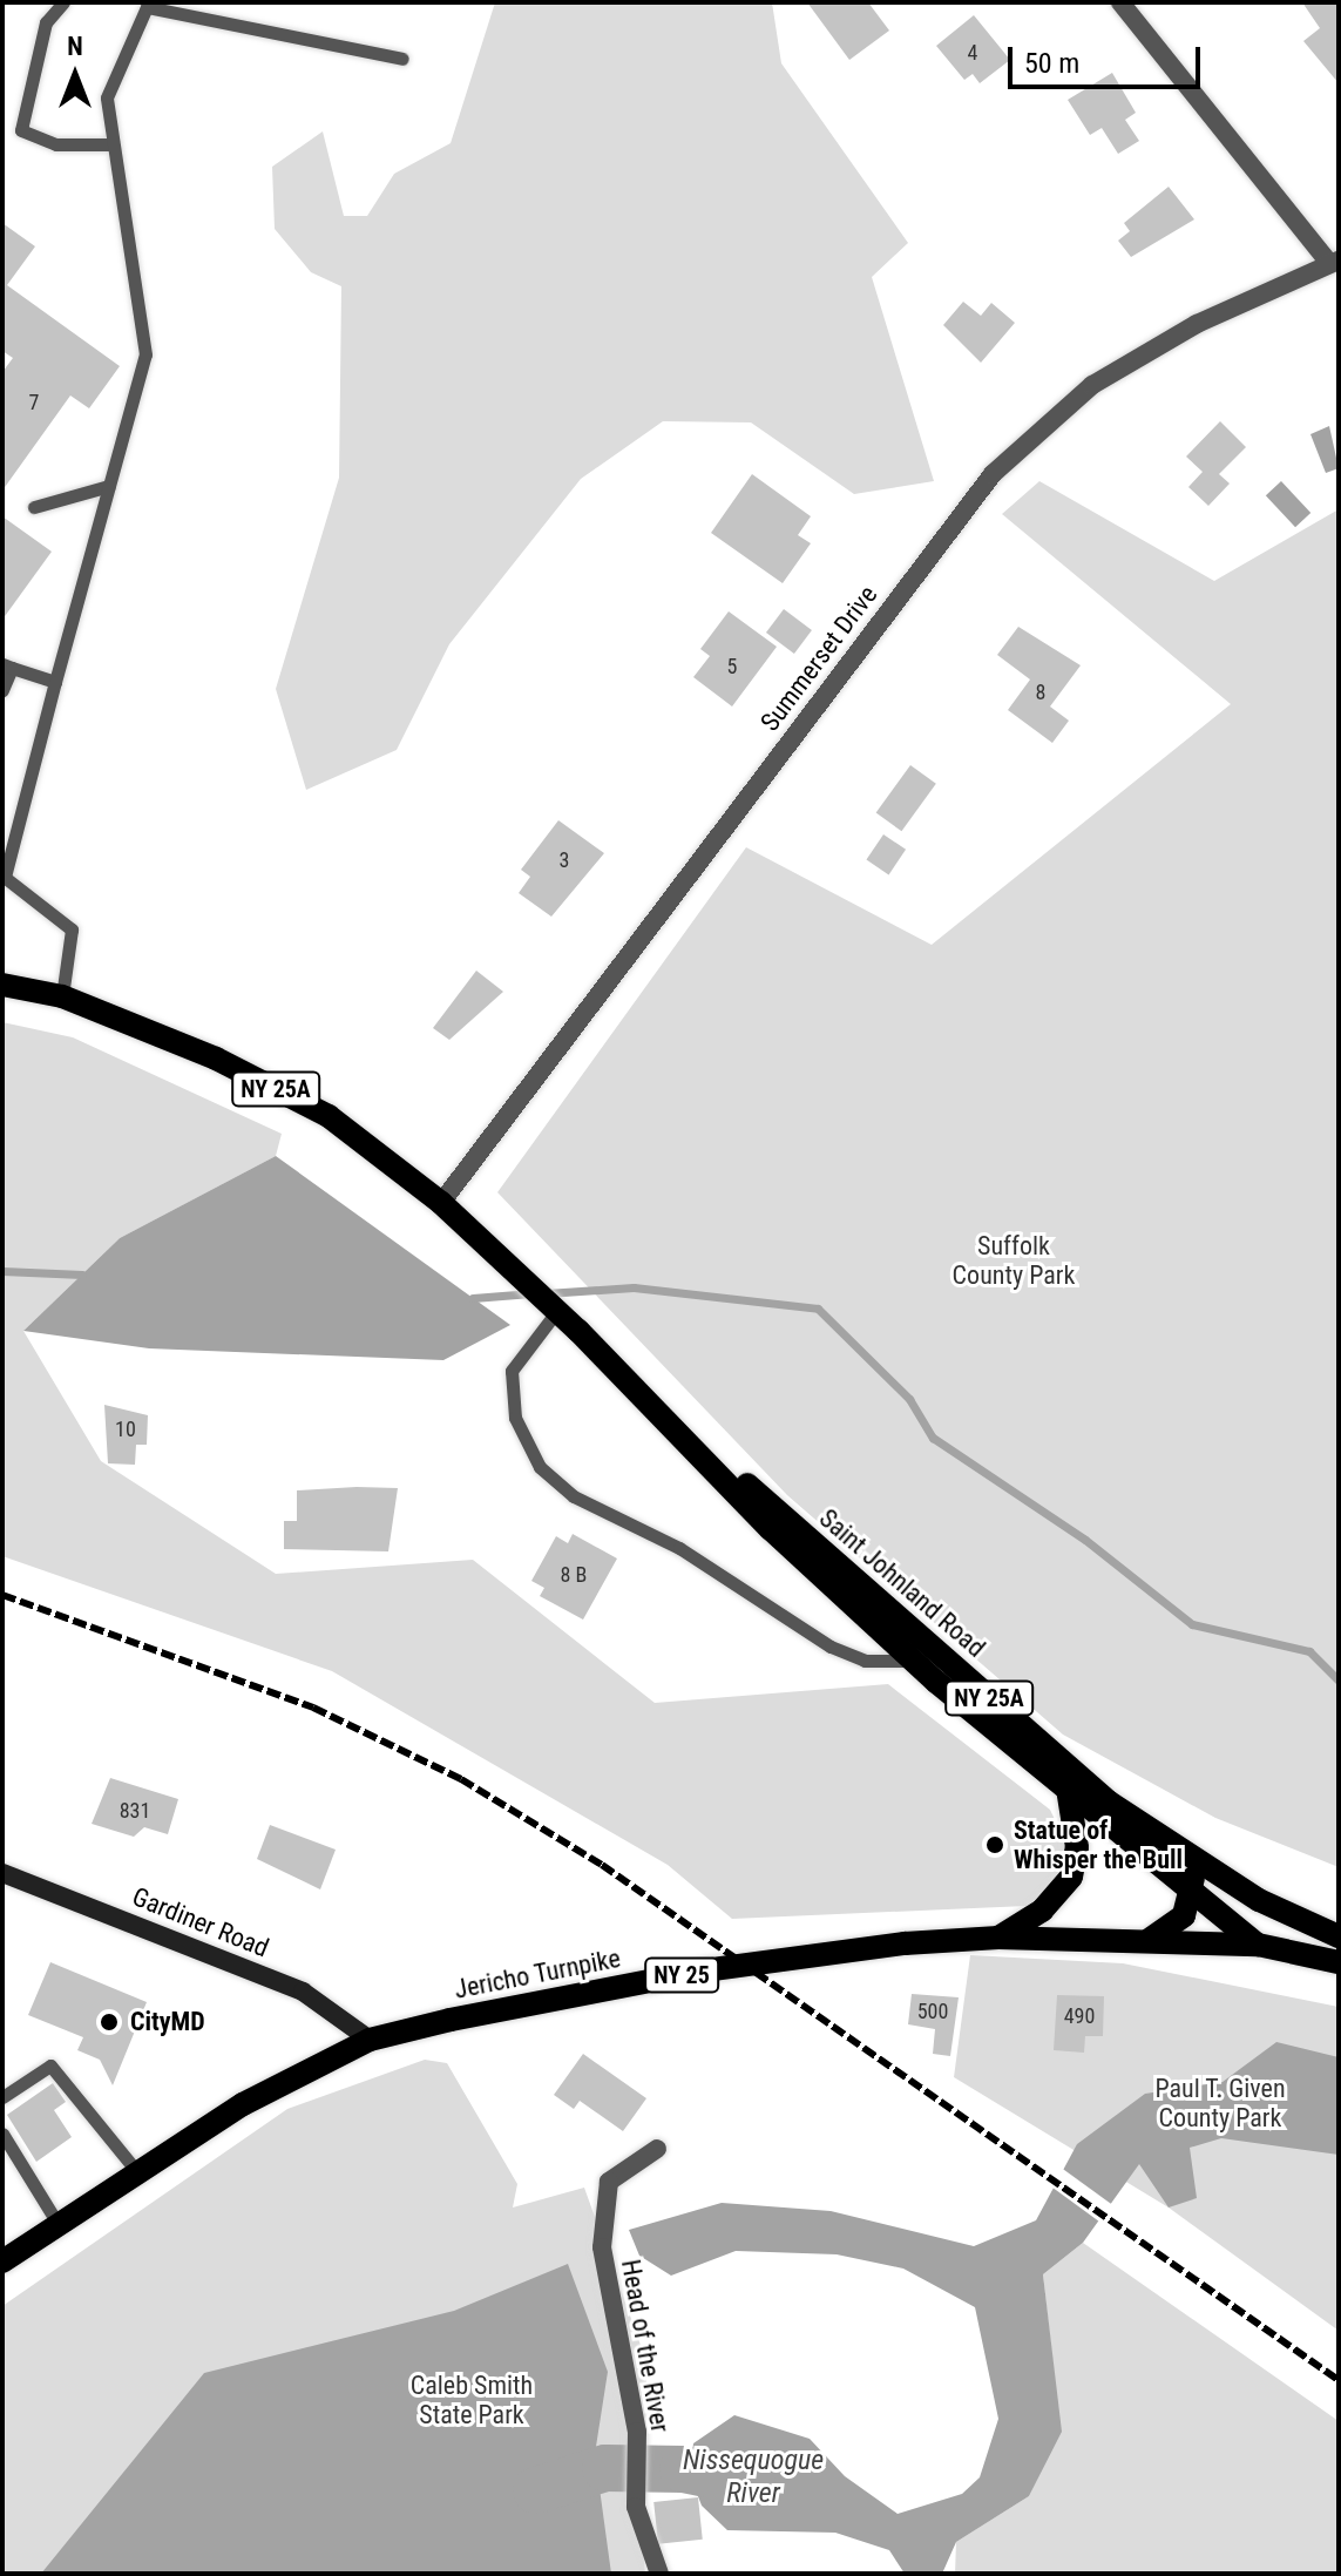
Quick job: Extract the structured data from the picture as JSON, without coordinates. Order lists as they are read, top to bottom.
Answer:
{
  "streets": {
    "main road": [
      "NY 25A",
      "Saint Johnland Road",
      "Gardiner Road",
      "Jericho Turnpike",
      "NY 25"
    ],
    "street": ["Summerset Drive", "Head of the River"]
  },
  "crossings": [
    ["Summerset Drive", "Saint Johnland Road"],
    ["Saint Johnland Road", "Jericho Turnpike"],
    ["Saint Johnland Road", "NY 25"],
    ["Gardiner Road", "Jericho Turnpike"],
    ["Jericho Turnpike", "NY 25"]
  ],
  "water": ["Nissequogue River"],
  "parks": ["Suffolk County Park", "Paul T. Given County Park", "Caleb Smith State Park"],
  "places": ["Statue of Whisper the Bull", "CityMD"],
  "house_numbers": [
    "4",
    "7",
    "5",
    "8",
    "3",
    "10",
    "8 B",
    "831",
    "500",
    "490"
  ],
  "scale_bar": "50 m",
  "north": "top"
}
